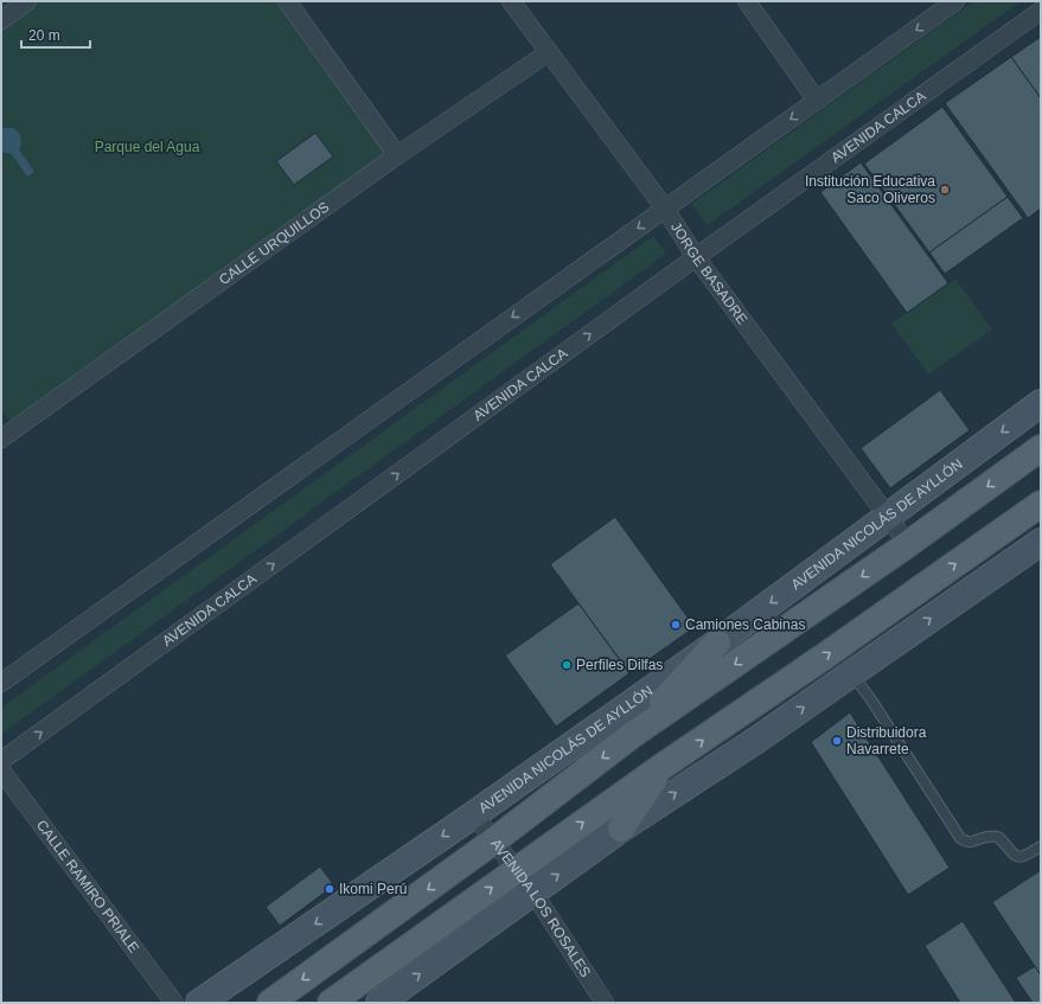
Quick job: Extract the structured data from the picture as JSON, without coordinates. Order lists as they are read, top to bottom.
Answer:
{
  "streets": {
    "main road": ["AVENIDA NICOLÁS DE AYLLÓN"],
    "street": [
      "AVENIDA CALCA",
      "CALLE URQUILLOS",
      "JORGE BASADRE",
      "CALLE RAMIRO PRIALE",
      "AVENIDA LOS ROSALES"
    ]
  },
  "crossings": [
    ["AVENIDA CALCA", "JORGE BASADRE"],
    ["CALLE URQUILLOS", "JORGE BASADRE"],
    ["JORGE BASADRE", "AVENIDA NICOLÁS DE AYLLÓN"],
    ["AVENIDA NICOLÁS DE AYLLÓN", "AVENIDA LOS ROSALES"]
  ],
  "parks": ["Parque del Agua"],
  "places": [
    "Institución Educativa Saco Oliveros",
    "Camiones Cabinas",
    "Perfiles Dilfas",
    "Distribuidora Navarrete",
    "Ikomi Perú"
  ],
  "scale_bar": "20 m"
}
